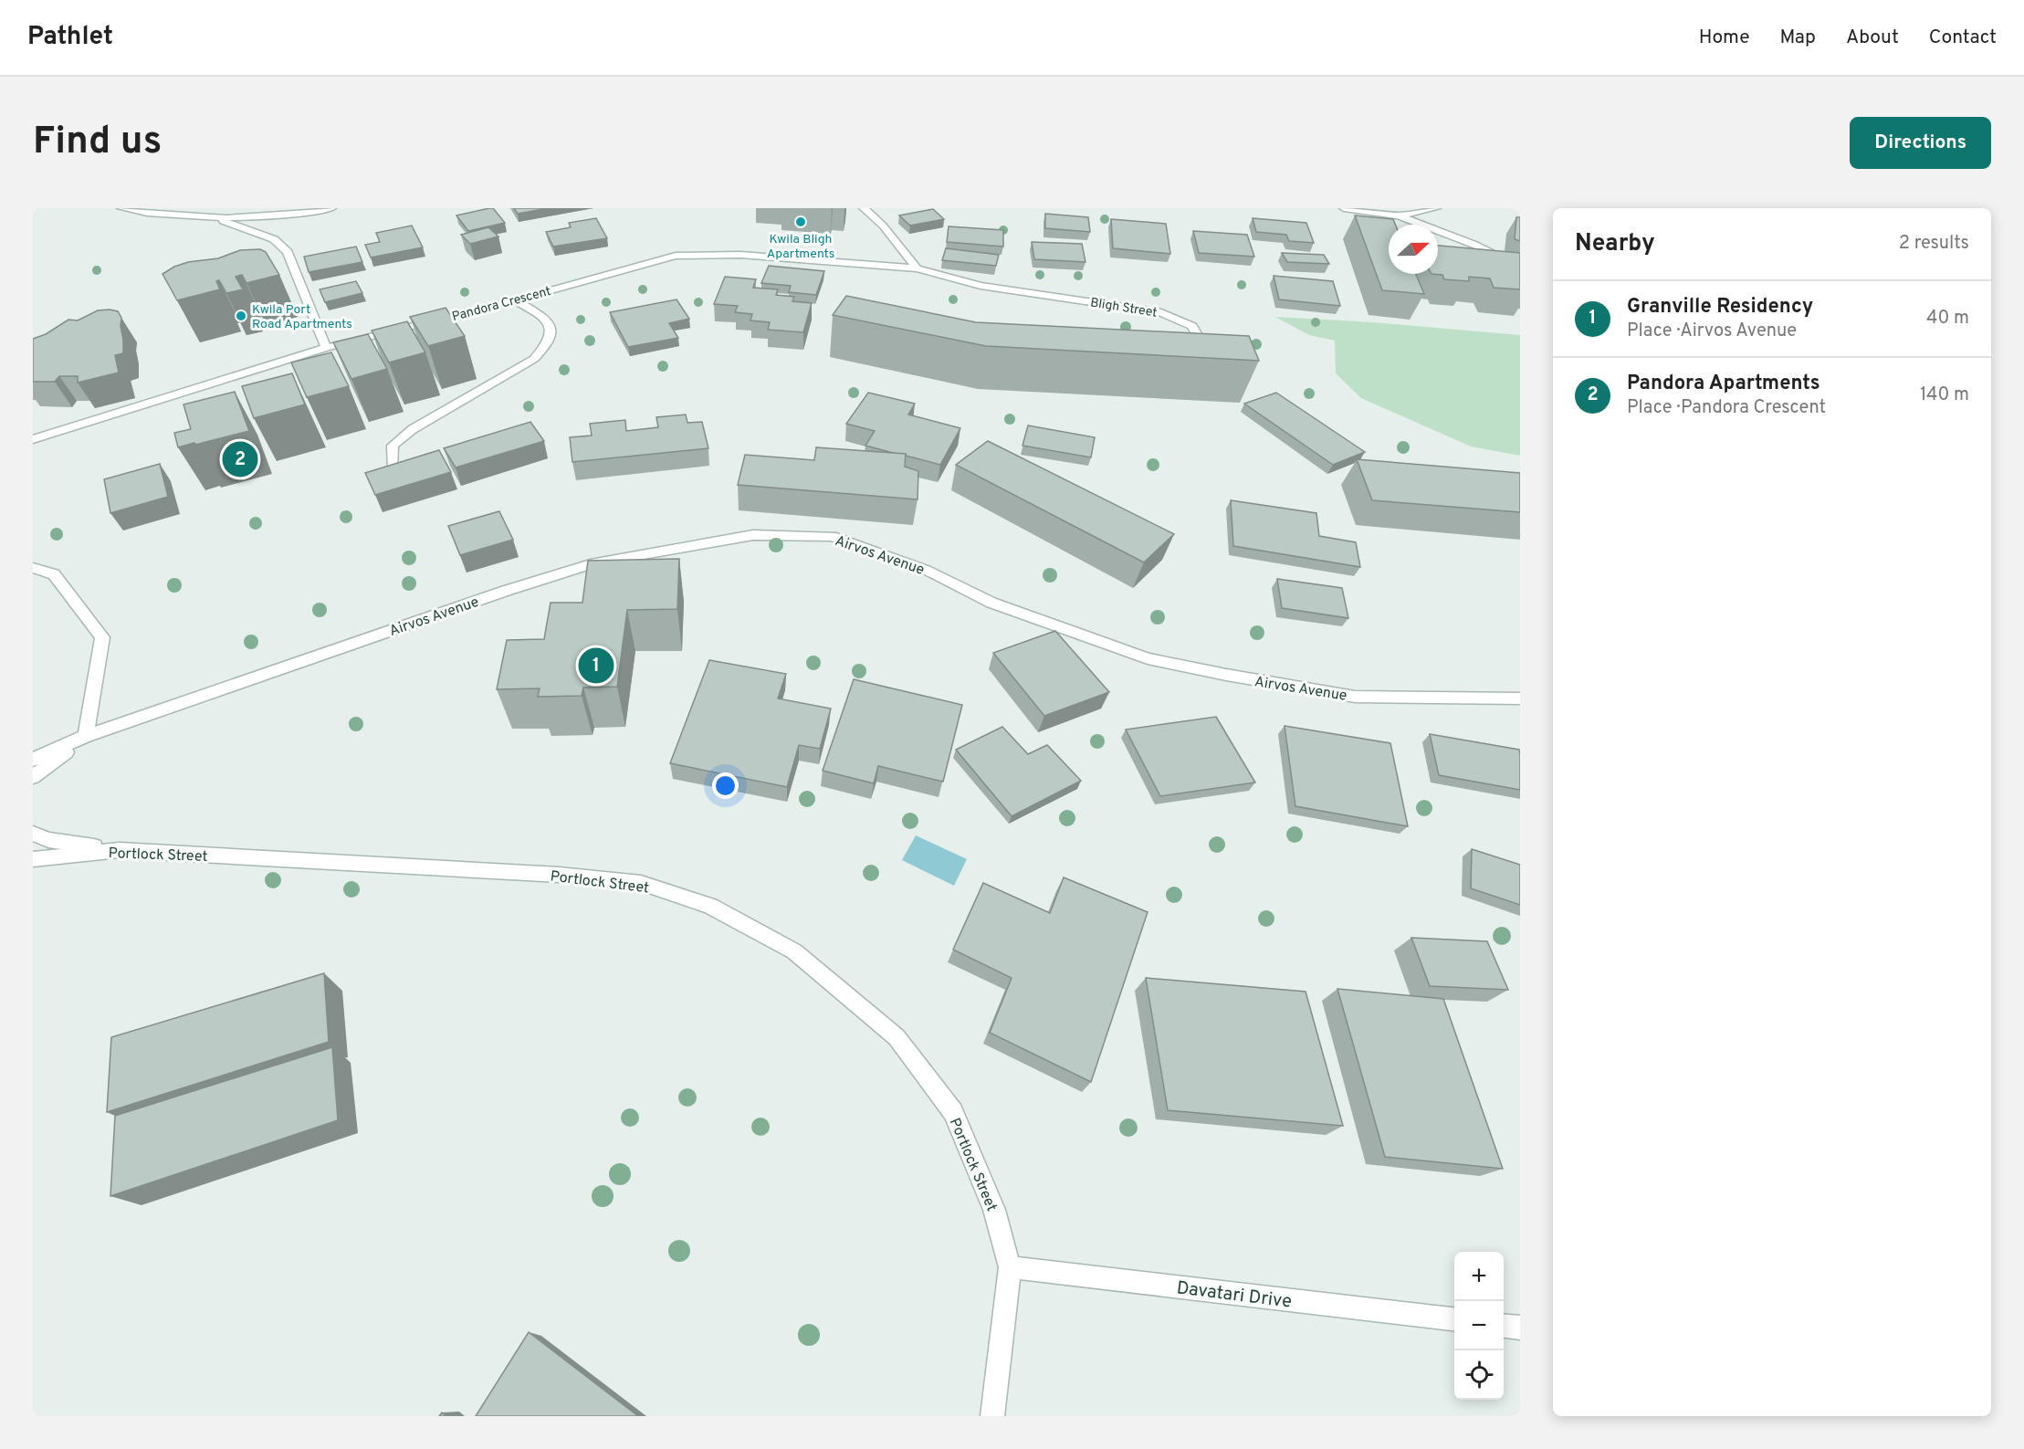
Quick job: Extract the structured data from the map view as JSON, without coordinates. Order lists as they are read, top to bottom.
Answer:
{
  "streets": {
    "street": [
      "Pandora Crescent",
      "Bligh Street",
      "Airvos Avenue",
      "Portlock Street",
      "Davatari Drive"
    ]
  },
  "crossings": [
    ["Pandora Crescent", "Bligh Street"],
    ["Portlock Street", "Davatari Drive"]
  ],
  "places": ["Kwila Bligh Apartments", "Kwila Port Road Apartments"],
  "north": "right",
  "page": {
    "header": "Pathlet",
    "nav": [
      "Home",
      "Map",
      "About",
      "Contact"
    ],
    "buttons": "Directions",
    "title": "Find us",
    "heading": ["Nearby", "2 results"],
    "list": [
      {
        "mark": "1",
        "name": "Granville Residency",
        "note": "Place · Airvos Avenue",
        "value": "40 m"
      },
      {
        "mark": "2",
        "name": "Pandora Apartments",
        "note": "Place · Pandora Crescent",
        "value": "140 m"
      }
    ],
    "pins": ["2", "1"],
    "map_buttons": ["+", "−"]
  }
}
